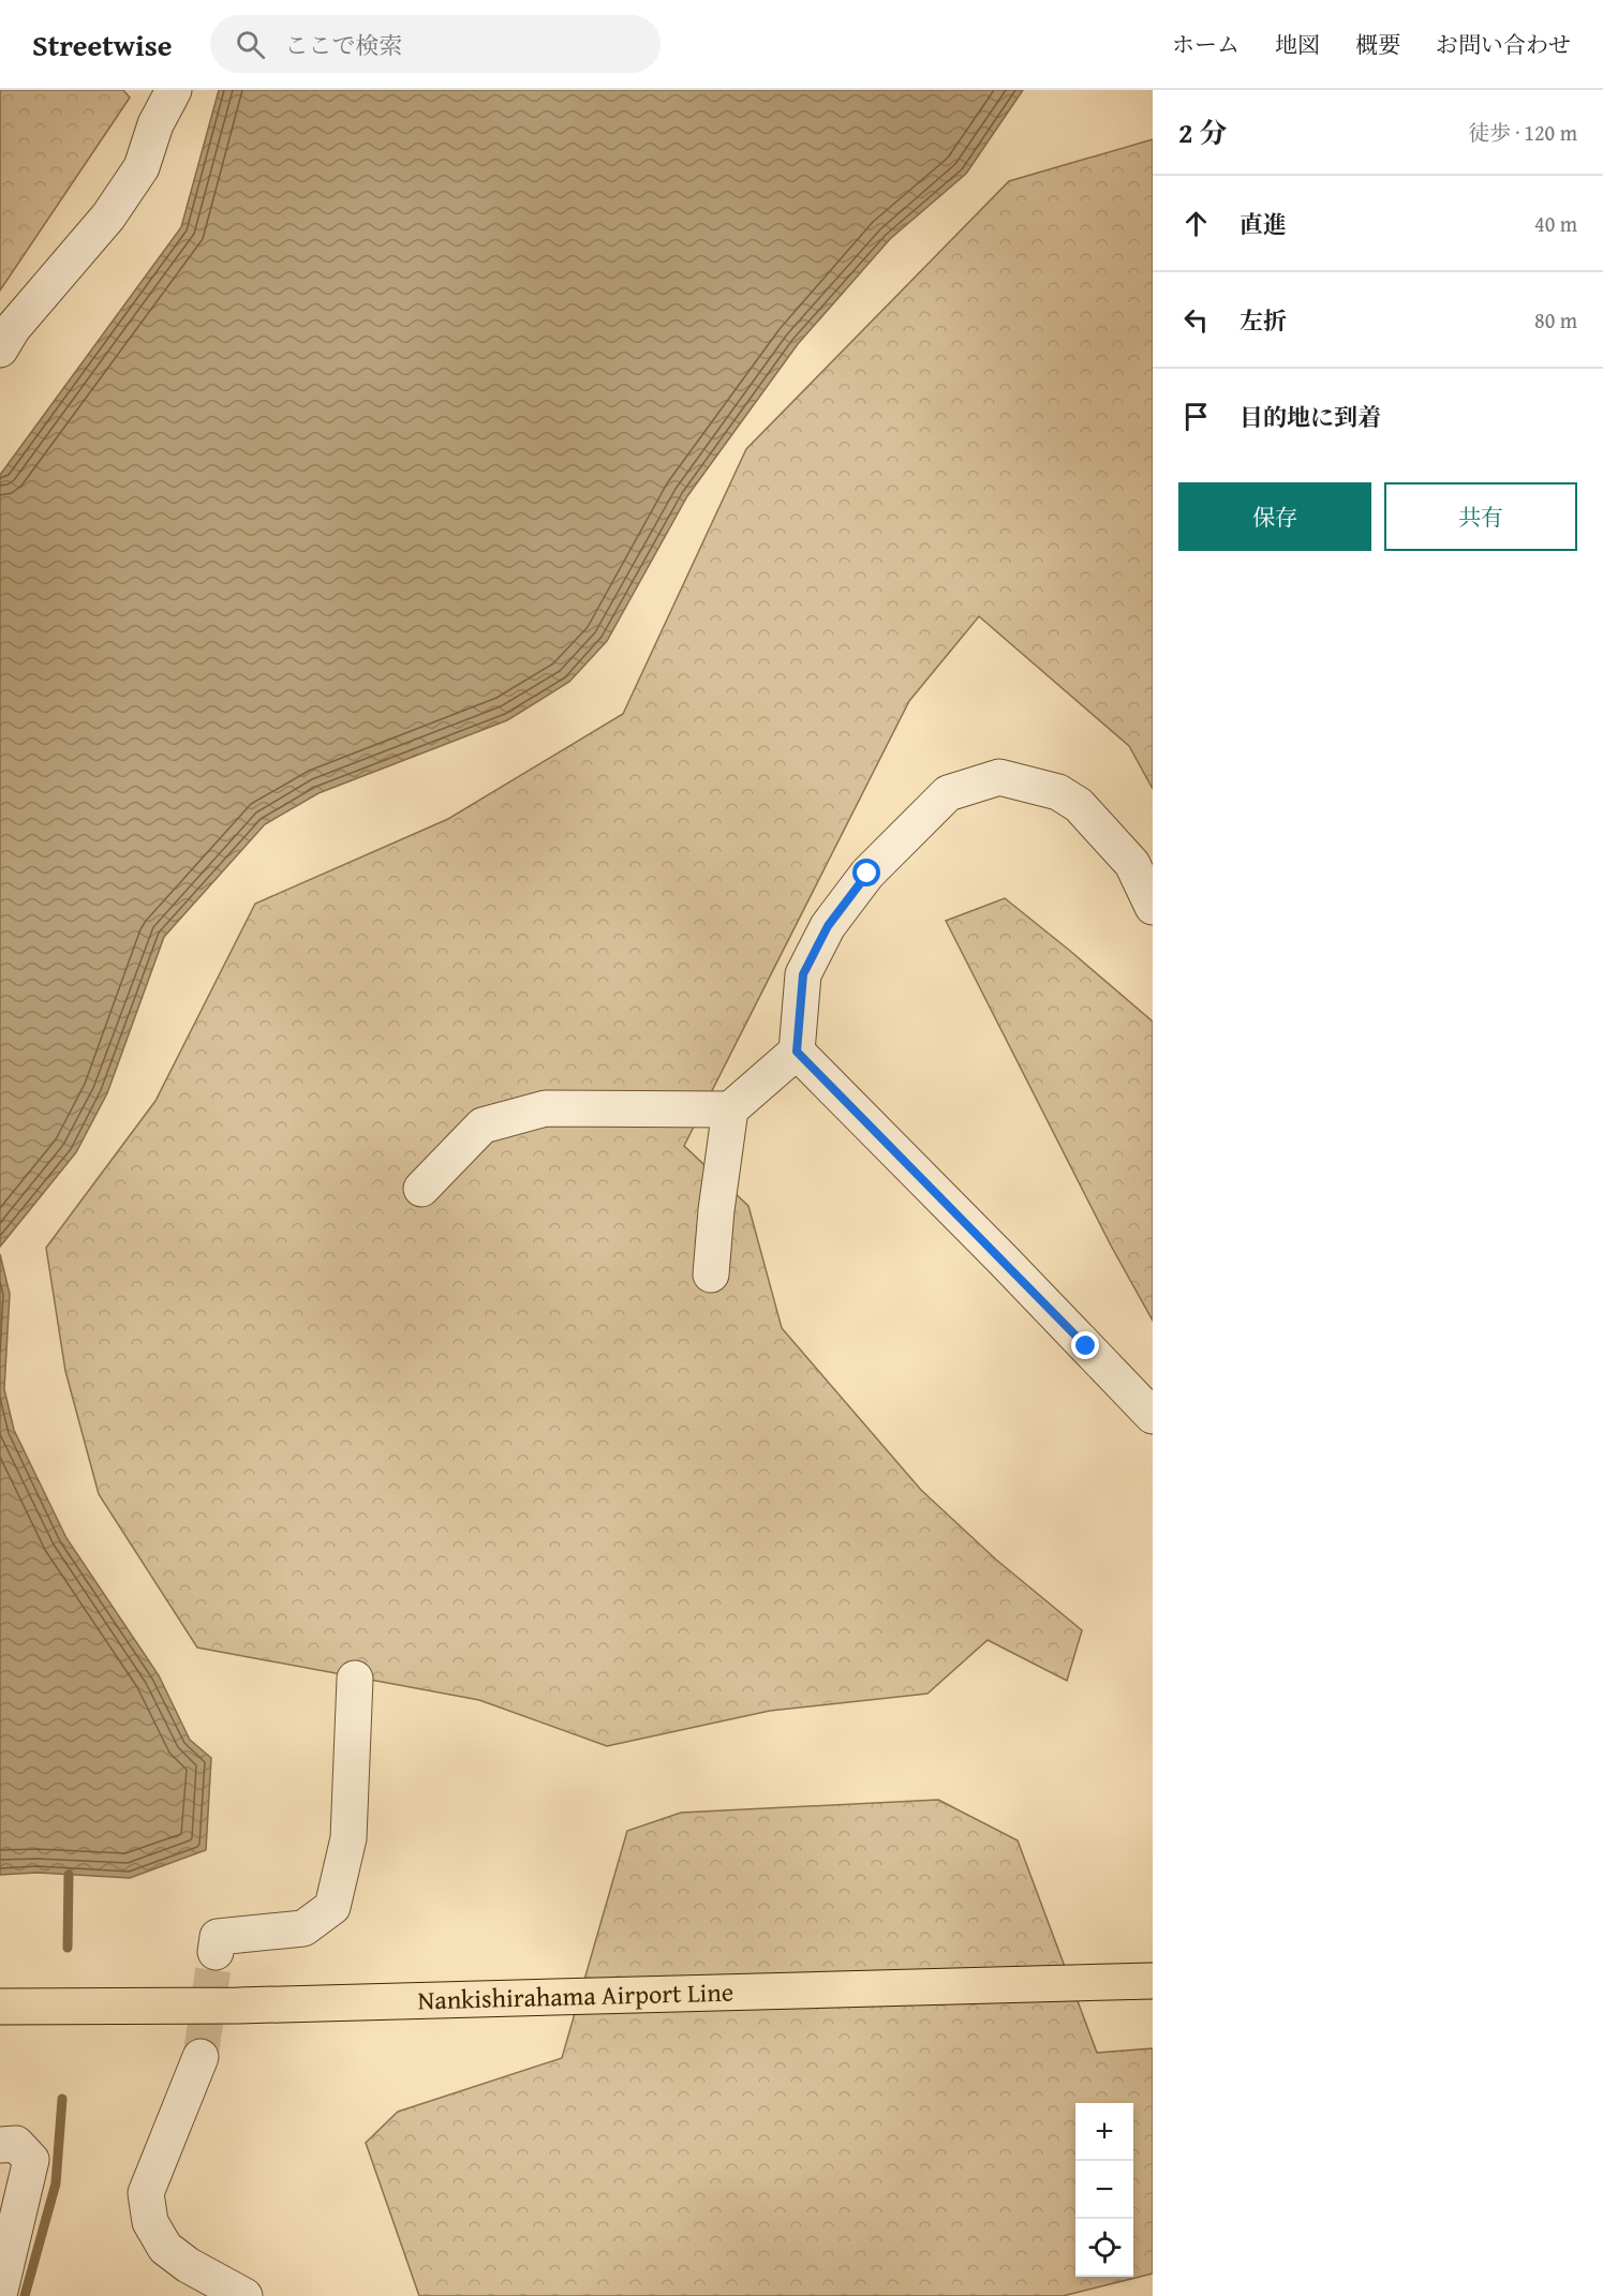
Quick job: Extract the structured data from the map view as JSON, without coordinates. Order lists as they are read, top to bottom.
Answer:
{
  "streets": {
    "main road": ["Nankishirahama Airport Line"]
  },
  "page": {
    "header": "Streetwise",
    "search": "ここで検索",
    "nav": [
      "ホーム",
      "地図",
      "概要",
      "お問い合わせ"
    ],
    "heading": ["2 分", "徒歩 · 120 m"],
    "list": [
      ["直進", "40 m"],
      ["左折", "80 m"],
      "目的地に到着"
    ],
    "buttons": ["保存", "共有"],
    "map_buttons": ["+", "−"]
  }
}
